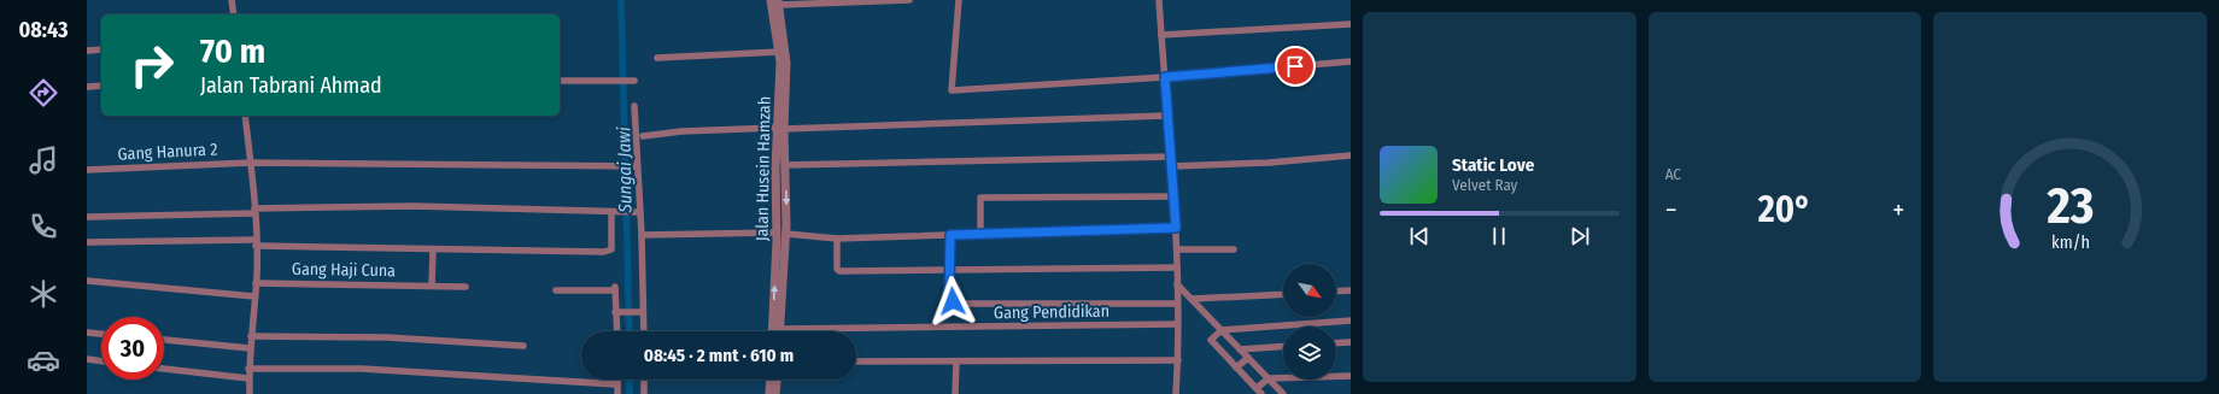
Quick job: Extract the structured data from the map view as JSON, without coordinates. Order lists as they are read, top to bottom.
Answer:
{
  "streets": {
    "street": [
      "Gang Hanura 2",
      "Jalan Husein Hamzah",
      "Gang Haji Cuna",
      "Gang Pendidikan"
    ]
  },
  "crossings": [
    ["Jalan Husein Hamzah", "Gang Pendidikan"]
  ],
  "water": ["Sungai Jawi"],
  "north": "bottom right",
  "page": {
    "tabs": "08:43",
    "tile": "AC",
    "turn": ["70 m", "Jalan Tabrani Ahmad"],
    "song": ["Static Love", "Velvet Ray"],
    "heat": ["−", "20°", "+"],
    "limit": "30",
    "trip": "08:45 · 2 mnt · 610 m",
    "gauge": ["23", "km/h"]
  }
}
